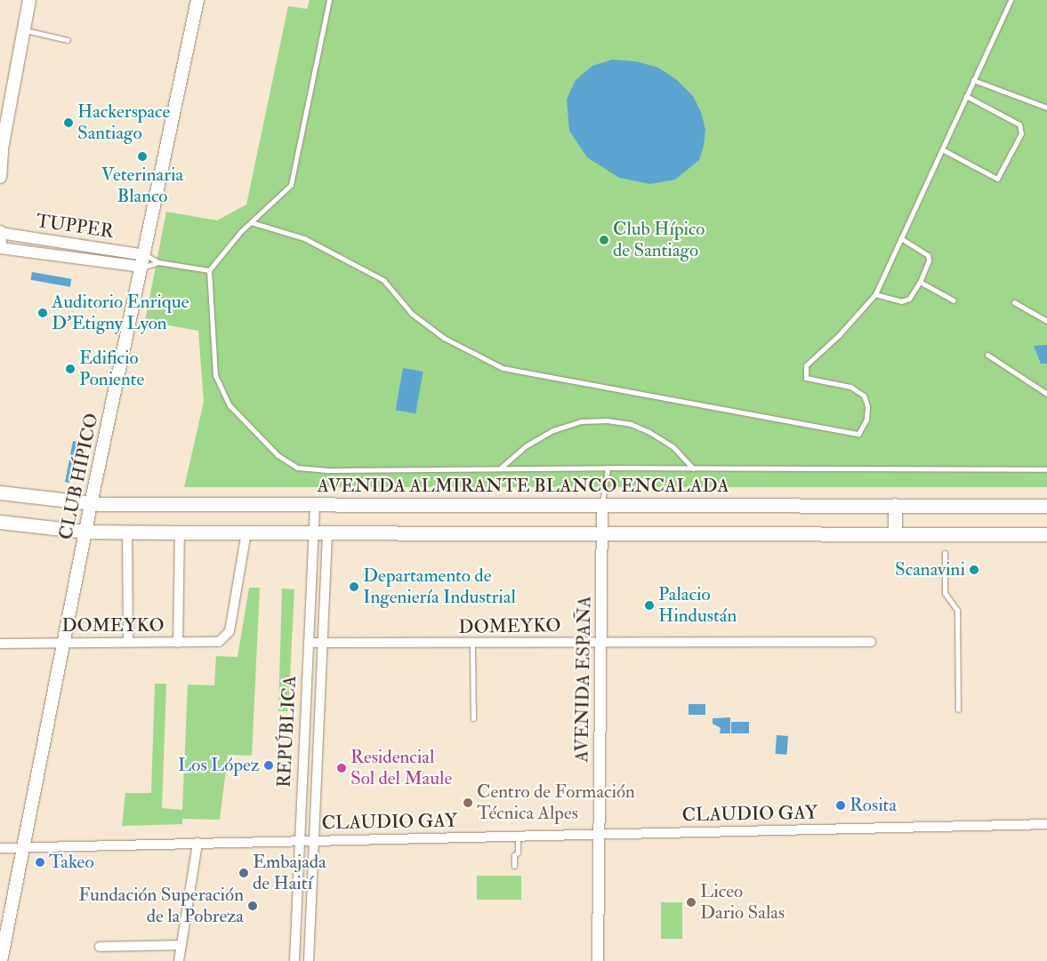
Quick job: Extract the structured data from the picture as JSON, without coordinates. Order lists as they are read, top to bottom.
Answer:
{
  "streets": {
    "main road": ["CLUB HÍPICO", "AVENIDA ALMIRANTE BLANCO ENCALADA"],
    "street": [
      "TUPPER",
      "DOMEYKO",
      "AVENIDA ESPAÑA",
      "REPÚBLICA",
      "CLAUDIO GAY"
    ]
  },
  "crossings": [
    ["TUPPER", "CLUB HÍPICO"],
    ["CLUB HÍPICO", "AVENIDA ALMIRANTE BLANCO ENCALADA"],
    ["CLUB HÍPICO", "DOMEYKO"],
    ["CLUB HÍPICO", "CLAUDIO GAY"],
    ["AVENIDA ALMIRANTE BLANCO ENCALADA", "AVENIDA ESPAÑA"],
    ["AVENIDA ALMIRANTE BLANCO ENCALADA", "REPÚBLICA"],
    ["DOMEYKO", "AVENIDA ESPAÑA"],
    ["DOMEYKO", "REPÚBLICA"],
    ["AVENIDA ESPAÑA", "CLAUDIO GAY"],
    ["REPÚBLICA", "CLAUDIO GAY"]
  ],
  "places": [
    "Hackerspace Santiago",
    "Veterinaria Blanco",
    "Club Hípico de Santiago",
    "Auditorio Enrique D’Etigny Lyon",
    "Edificio Poniente",
    "Scanavini",
    "Departamento de Ingeniería Industrial",
    "Palacio Hindustán",
    "Los López",
    "Residencial Sol del Maule",
    "Centro de Formación Técnica Alpes",
    "Rosita",
    "Takeo",
    "Embajada de Haití",
    "Liceo Dario Salas",
    "Fundación Superación de la Pobreza"
  ]
}
